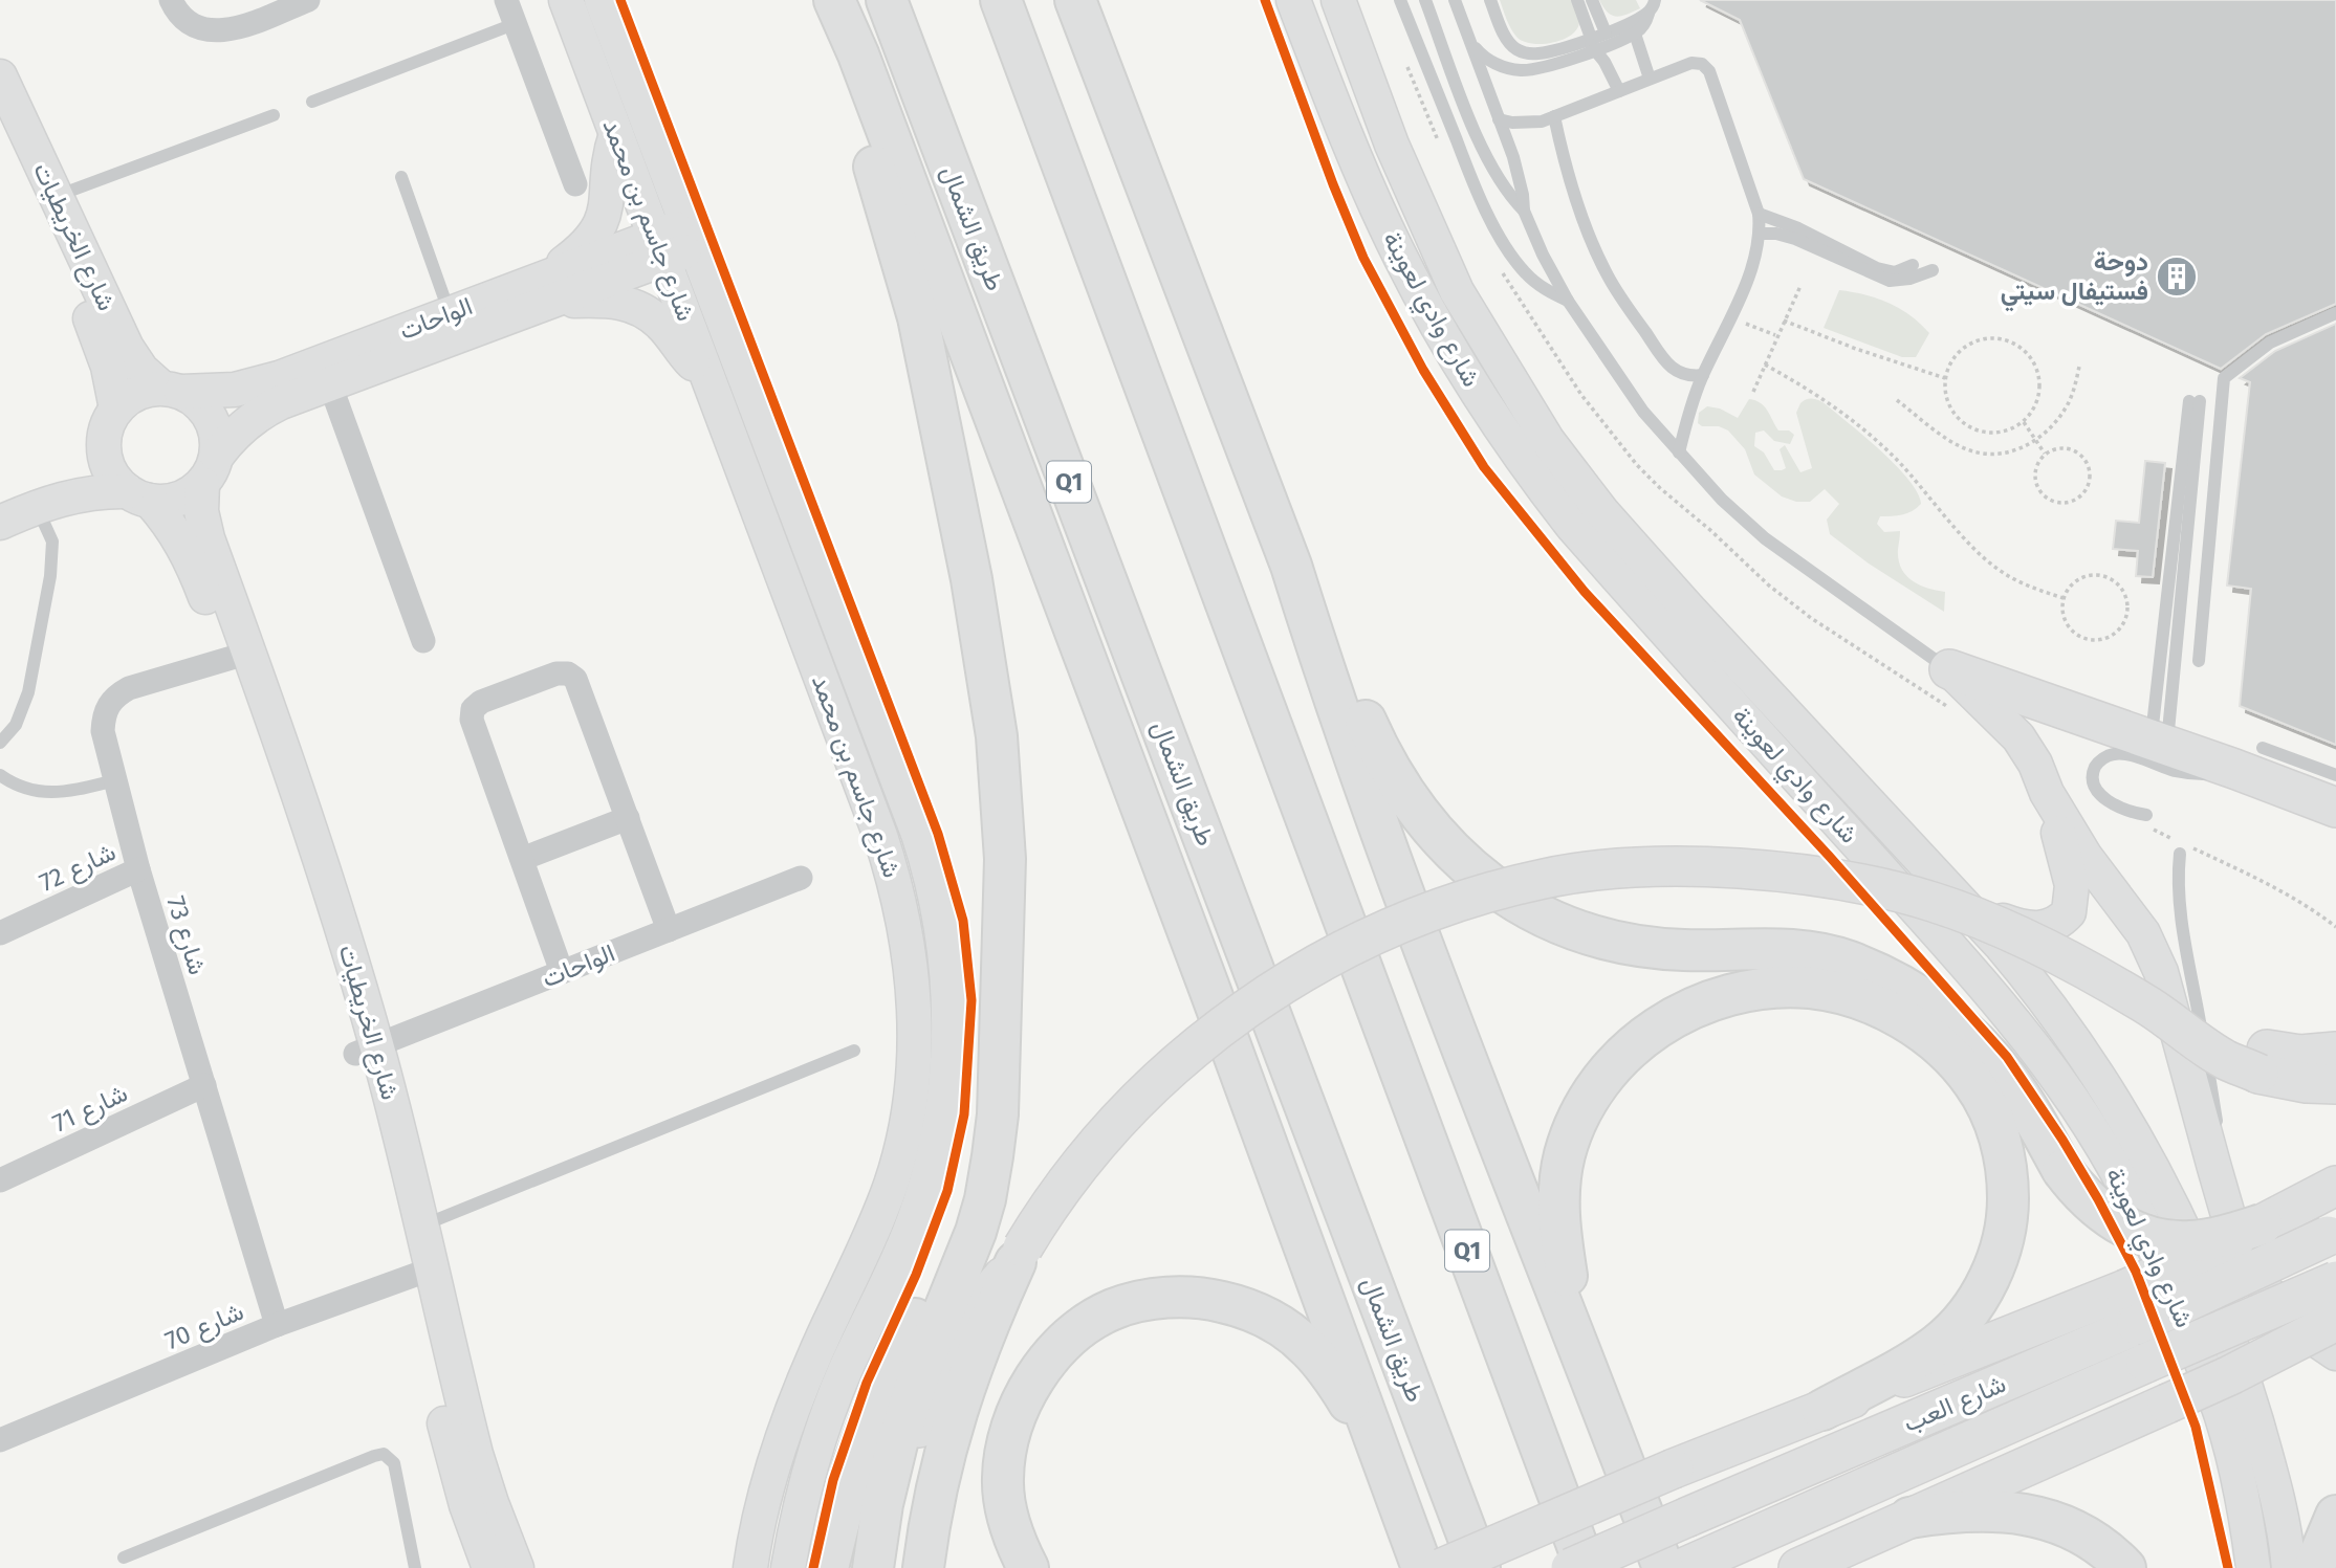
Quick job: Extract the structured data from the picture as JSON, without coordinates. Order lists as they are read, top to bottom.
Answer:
{
  "streets": {
    "highway": ["طريق الشمال", "Q1"],
    "main road": [
      "شارع جاسم بن محمد",
      "شارع الخريطيات",
      "شارع وادي لعوينة",
      "الواحات",
      "شارع العب"
    ],
    "street": [
      "شارع 72",
      "شارع 73",
      "شارع 71",
      "شارع 70"
    ]
  },
  "crossings": [
    ["شارع جاسم بن محمد", "الواحات"],
    ["شارع الخريطيات", "الواحات"],
    ["شارع الخريطيات", "شارع 73"],
    ["شارع الخريطيات", "شارع 70"],
    ["شارع 72", "شارع 73"],
    ["شارع 73", "شارع 71"],
    ["شارع 73", "شارع 70"]
  ],
  "places": {
    "building": ["دوحة فستيفال سيتي"]
  }
}
